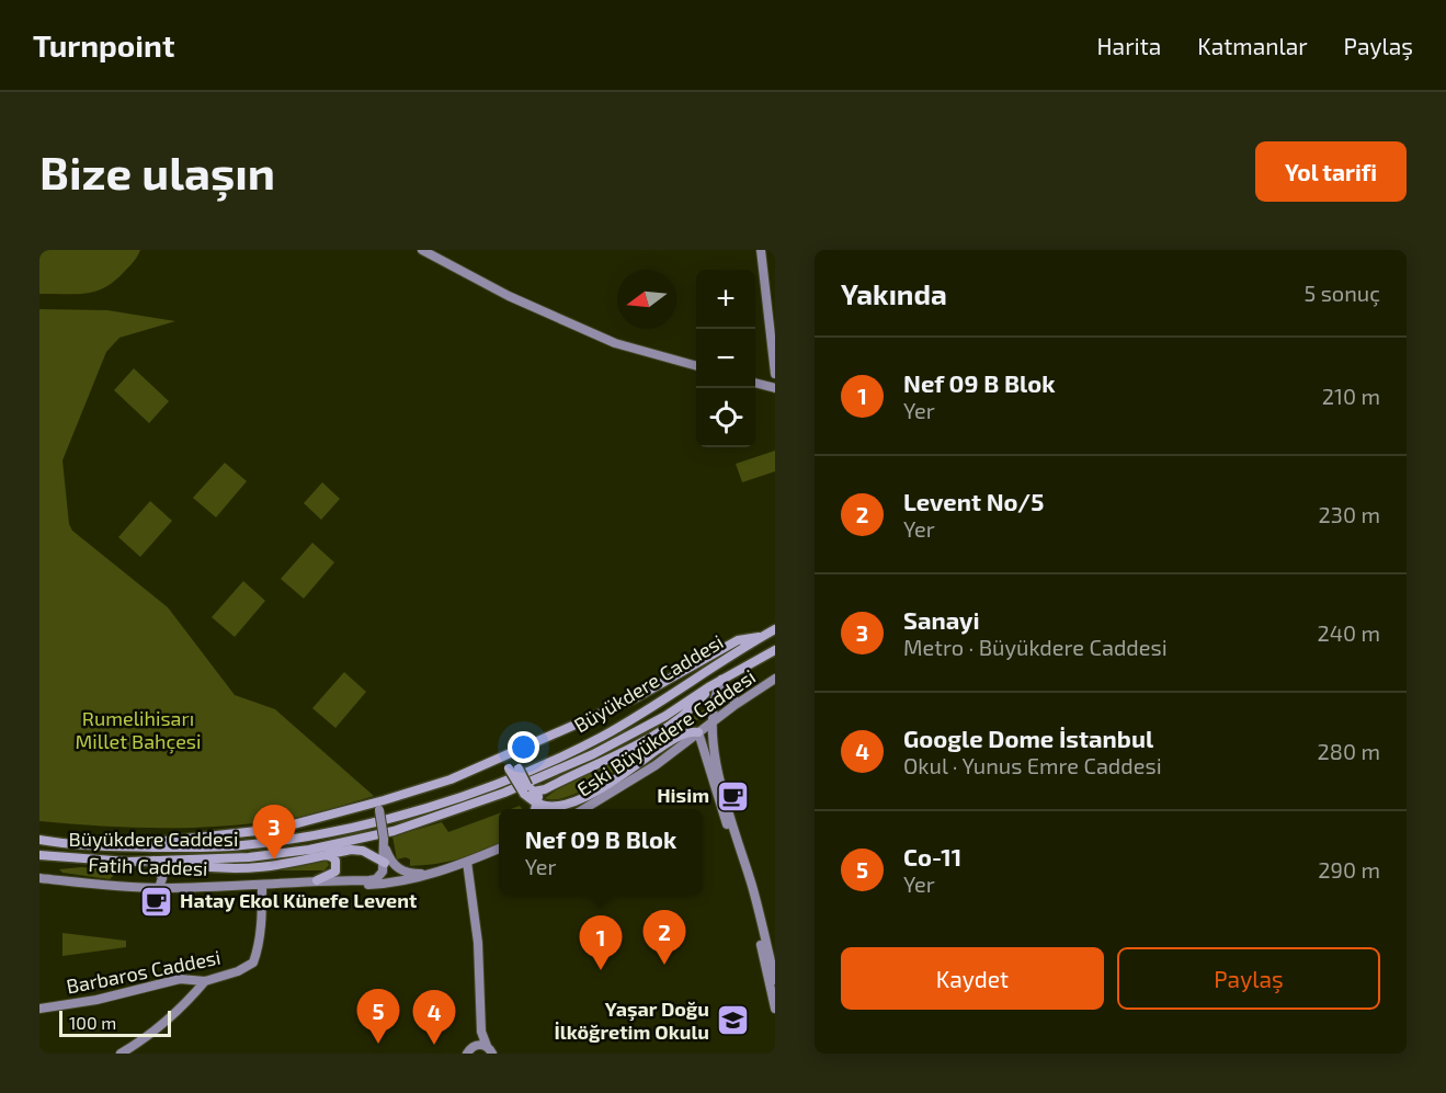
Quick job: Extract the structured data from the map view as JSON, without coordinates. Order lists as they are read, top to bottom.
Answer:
{
  "streets": {
    "main road": ["Büyükdere Caddesi"],
    "street": ["Eski Büyükdere Caddesi", "Fatih Caddesi", "Barbaros Caddesi"]
  },
  "crossings": [
    ["Fatih Caddesi", "Barbaros Caddesi"]
  ],
  "parks": ["Rumelihisarı Millet Bahçesi"],
  "places": {
    "cafe": ["Hisim", "Hatay Ekol Künefe Levent"],
    "school or university": ["Yaşar Doğu İlköğretim Okulu"]
  },
  "scale_bar": "100 m",
  "north": "left",
  "page": {
    "header": "Turnpoint",
    "nav": ["Harita", "Katmanlar", "Paylaş"],
    "buttons": [
      "Yol tarifi",
      ["Kaydet", "Paylaş"]
    ],
    "title": "Bize ulaşın",
    "heading": ["Yakında", "5 sonuç"],
    "map_buttons": ["+", "−"],
    "list": [
      {
        "mark": "1",
        "name": "Nef 09 B Blok",
        "note": "Yer",
        "value": "210 m"
      },
      {
        "mark": "2",
        "name": "Levent No/5",
        "note": "Yer",
        "value": "230 m"
      },
      {
        "mark": "3",
        "name": "Sanayi",
        "note": "Metro · Büyükdere Caddesi",
        "value": "240 m"
      },
      {
        "mark": "4",
        "name": "Google Dome İstanbul",
        "note": "Okul · Yunus Emre Caddesi",
        "value": "280 m"
      },
      {
        "mark": "5",
        "name": "Co-11",
        "note": "Yer",
        "value": "290 m"
      }
    ],
    "pins": [
      "3",
      "2",
      "1",
      "5",
      "4"
    ],
    "popup": ["Nef 09 B Blok", "Yer"],
    "scale": "100 m"
  }
}
